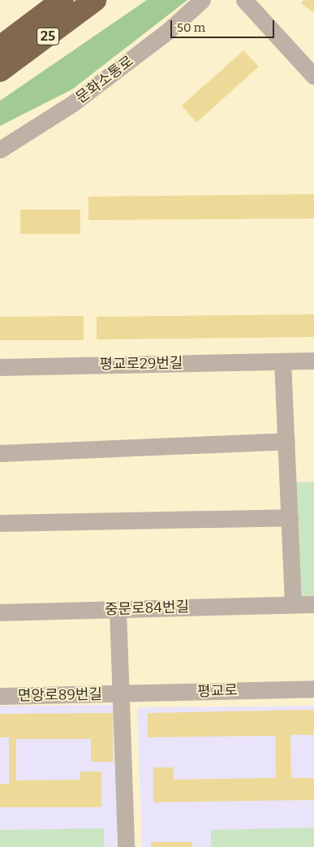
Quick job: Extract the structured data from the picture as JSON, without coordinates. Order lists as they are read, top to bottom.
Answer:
{
  "streets": {
    "highway": ["25"],
    "street": [
      "문화소통로",
      "평교로29번길",
      "중문로84번길",
      "평교로",
      "면앙로89번길"
    ]
  },
  "crossings": [
    ["평교로", "면앙로89번길"]
  ],
  "scale_bar": "50 m"
}
